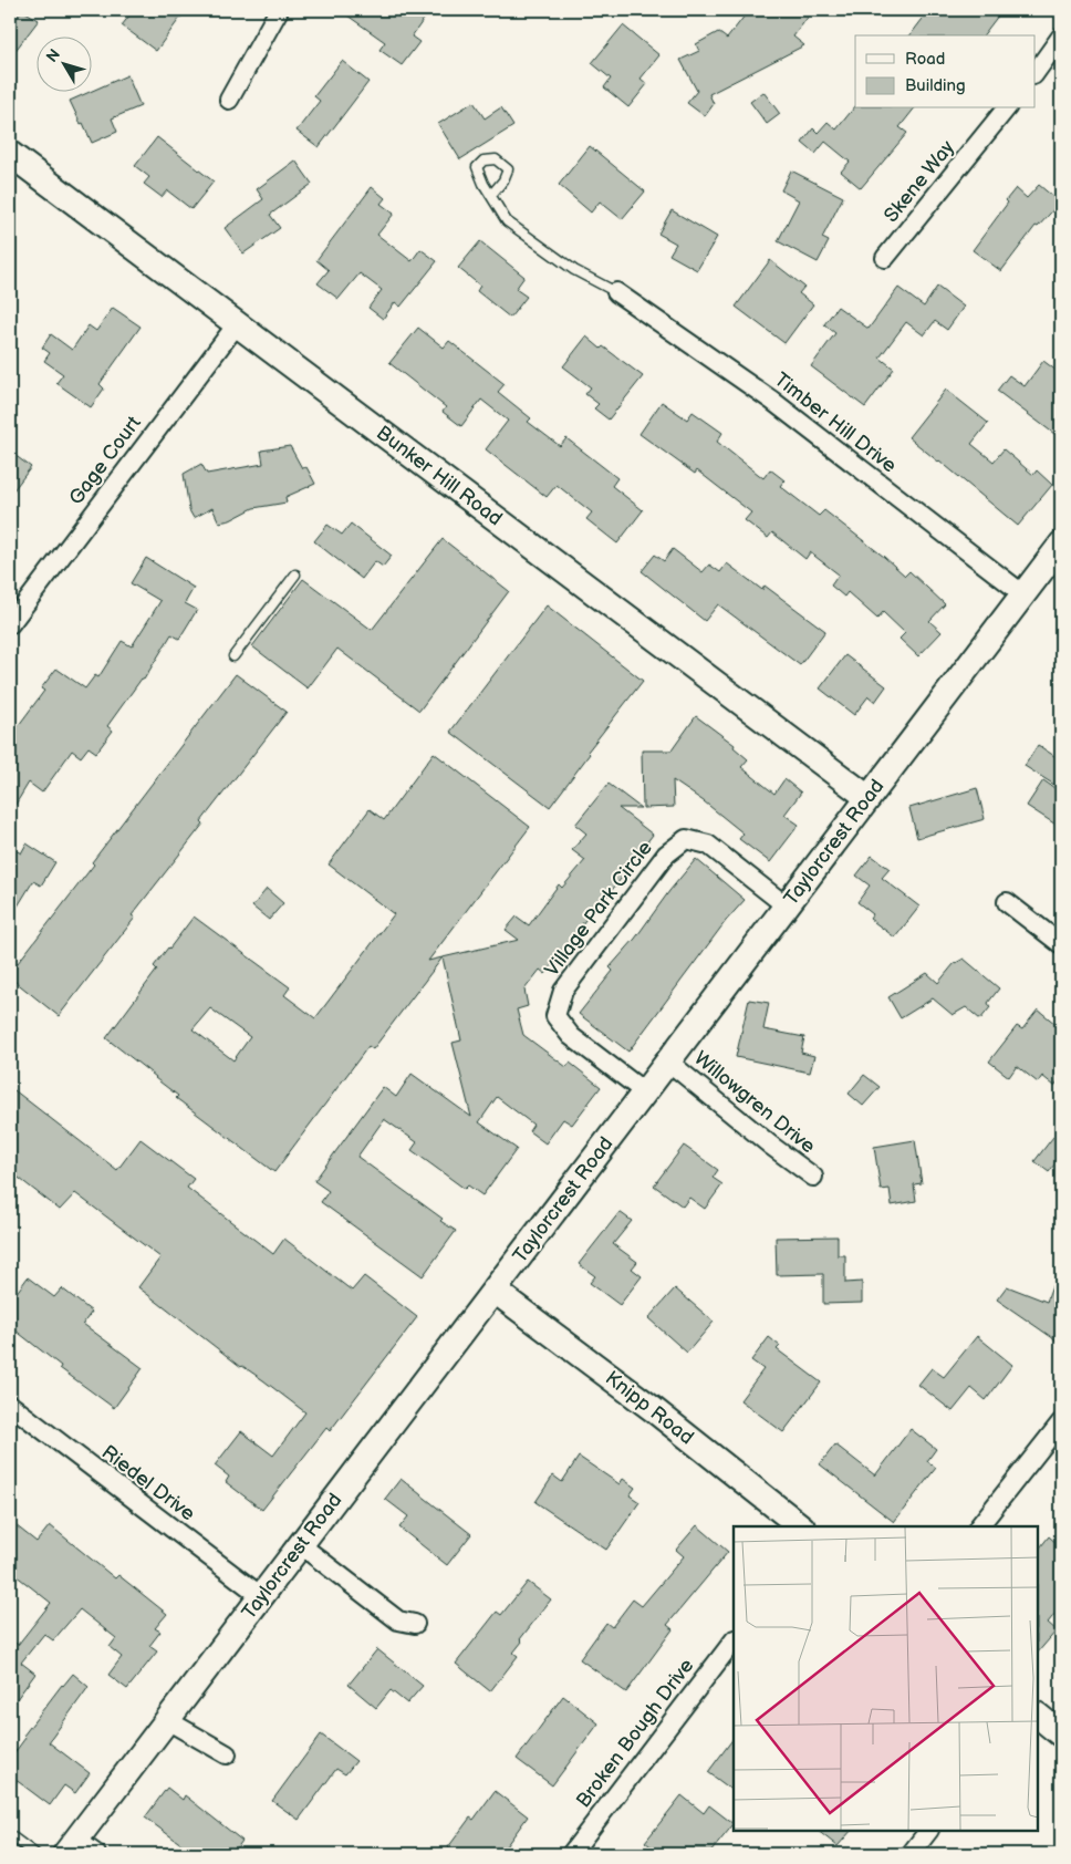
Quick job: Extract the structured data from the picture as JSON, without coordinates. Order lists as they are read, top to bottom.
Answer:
{
  "streets": {
    "street": [
      "Skene Way",
      "Timber Hill Drive",
      "Gage Court",
      "Bunker Hill Road",
      "Taylorcrest Road",
      "Village Park Circle",
      "Willowgren Drive",
      "Knipp Road",
      "Riedel Drive",
      "Broken Bough Drive"
    ]
  },
  "crossings": [
    ["Timber Hill Drive", "Taylorcrest Road"],
    ["Gage Court", "Bunker Hill Road"],
    ["Bunker Hill Road", "Taylorcrest Road"],
    ["Taylorcrest Road", "Village Park Circle"],
    ["Taylorcrest Road", "Willowgren Drive"],
    ["Taylorcrest Road", "Knipp Road"],
    ["Taylorcrest Road", "Riedel Drive"]
  ],
  "legend": ["Road", "Building"],
  "north": "top left"
}
